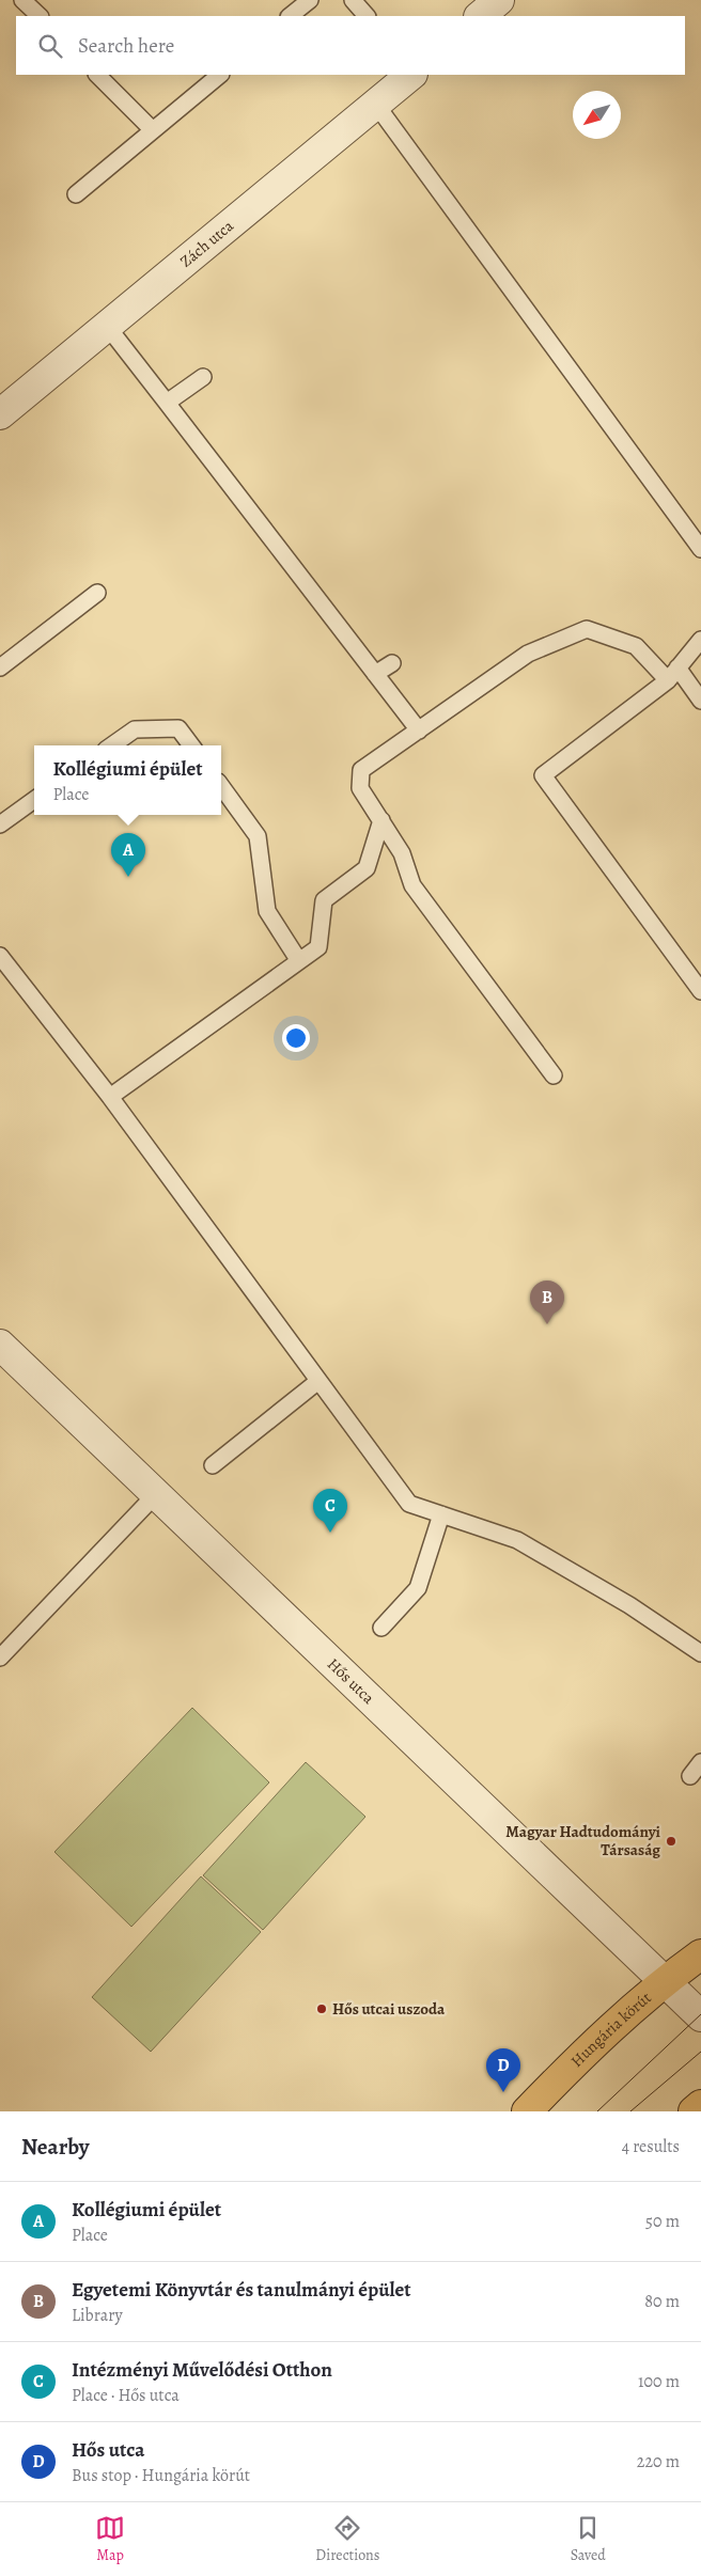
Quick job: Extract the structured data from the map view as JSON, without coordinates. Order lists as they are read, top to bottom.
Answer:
{
  "streets": {
    "main road": ["Hungária körút"],
    "street": ["Zách utca", "Hős utca"]
  },
  "crossings": [
    ["Hős utca", "Hungária körút"]
  ],
  "places": ["Magyar Hadtudományi Társaság", "Hős utcai uszoda"],
  "north": "bottom left",
  "page": {
    "search": "Search here",
    "popup": ["Kollégiumi épület", "Place"],
    "pins": [
      "A",
      "B",
      "C",
      "D"
    ],
    "heading": ["Nearby", "4 results"],
    "list": [
      {
        "mark": "A",
        "name": "Kollégiumi épület",
        "note": "Place",
        "value": "50 m"
      },
      {
        "mark": "B",
        "name": "Egyetemi Könyvtár és tanulmányi épület",
        "note": "Library",
        "value": "80 m"
      },
      {
        "mark": "C",
        "name": "Intézményi Művelődési Otthon",
        "note": "Place · Hős utca",
        "value": "100 m"
      },
      {
        "mark": "D",
        "name": "Hős utca",
        "note": "Bus stop · Hungária körút",
        "value": "220 m"
      }
    ],
    "nav": ["Map", "Directions", "Saved"]
  }
}
